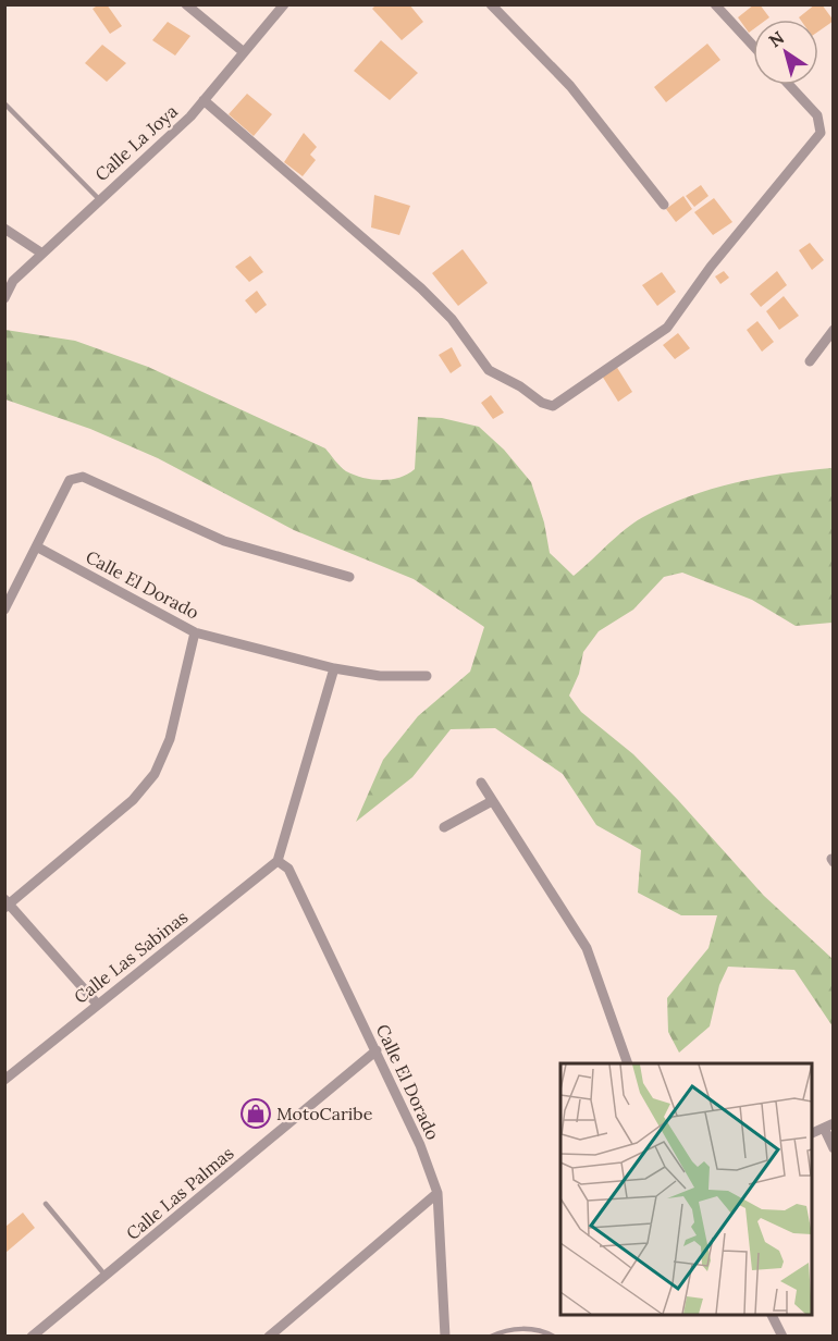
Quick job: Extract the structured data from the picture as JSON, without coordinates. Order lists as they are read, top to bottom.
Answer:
{
  "streets": {
    "street": [
      "Calle La Joya",
      "Calle El Dorado",
      "Calle Las Sabinas",
      "Calle Las Palmas"
    ]
  },
  "crossings": [
    ["Calle El Dorado", "Calle Las Sabinas"],
    ["Calle El Dorado", "Calle Las Palmas"]
  ],
  "places": {
    "shop": ["MotoCaribe"]
  },
  "north": "top left"
}
